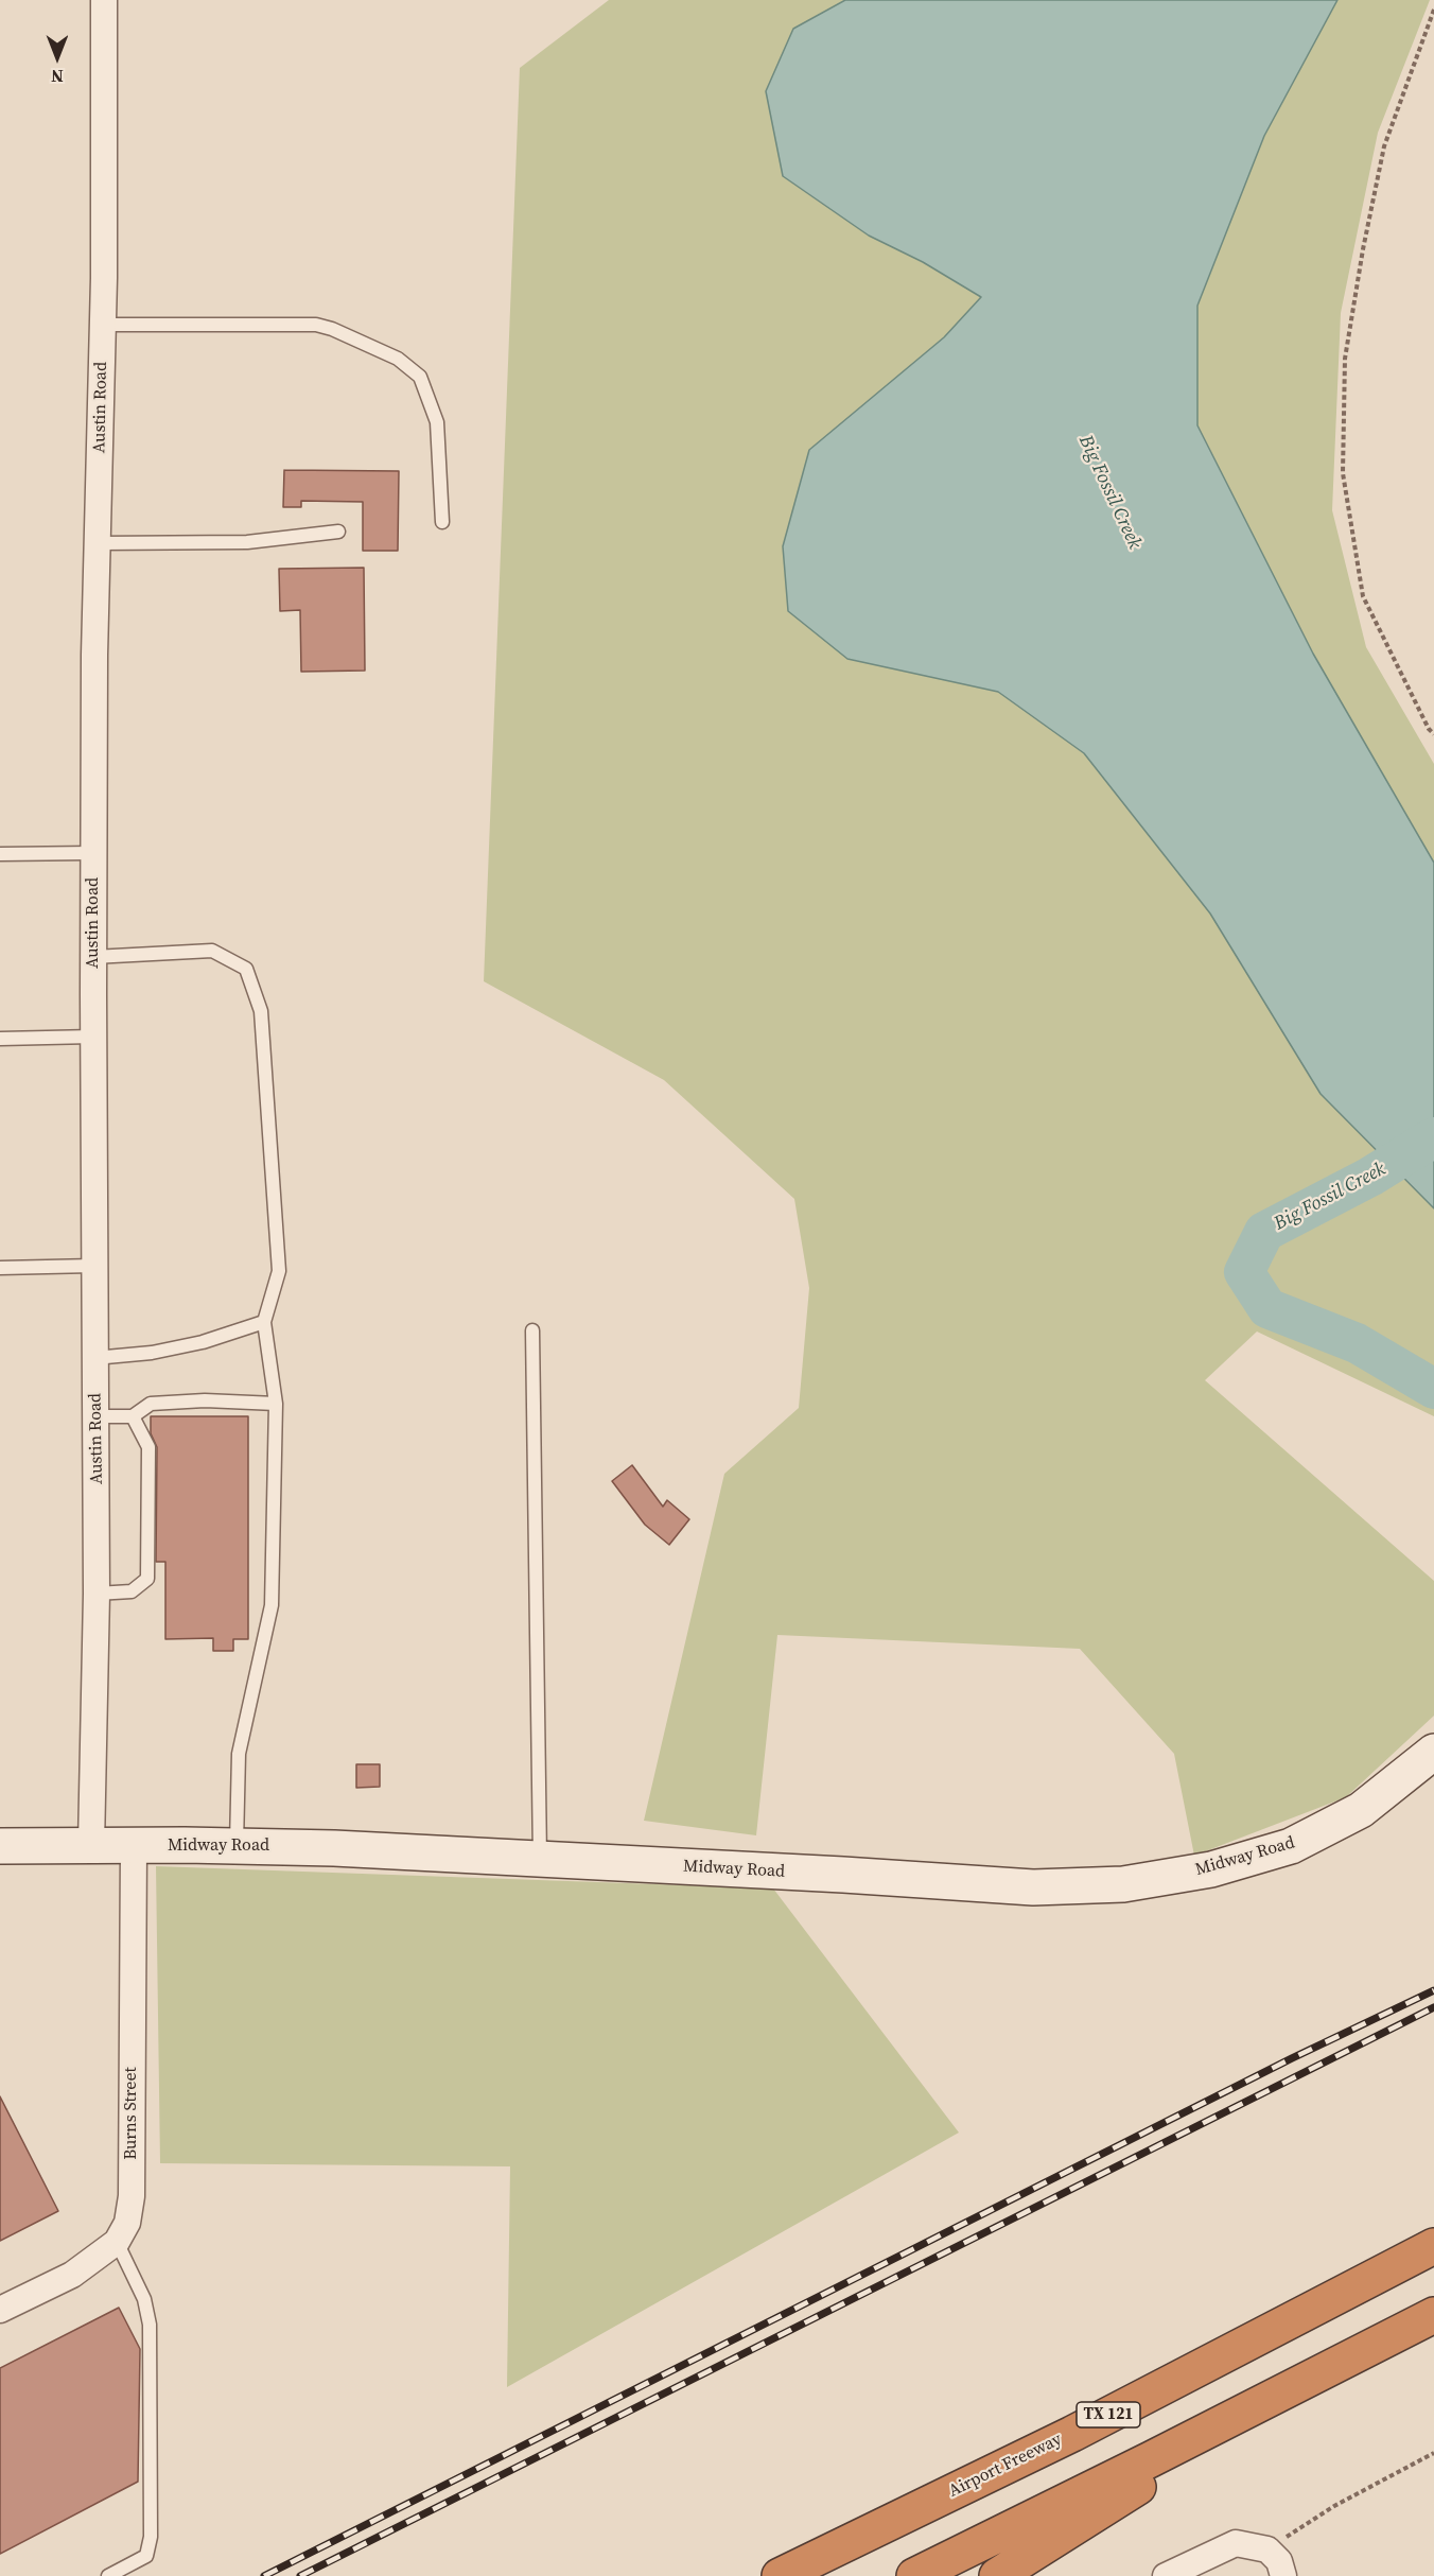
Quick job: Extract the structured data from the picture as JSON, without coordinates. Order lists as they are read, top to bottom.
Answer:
{
  "streets": {
    "highway": ["TX 121", "Airport Freeway"],
    "main road": ["Midway Road"],
    "street": ["Austin Road", "Burns Street"]
  },
  "crossings": [
    ["Austin Road", "Midway Road"],
    ["Midway Road", "Burns Street"]
  ],
  "water": ["Big Fossil Creek"],
  "north": "bottom"
}
